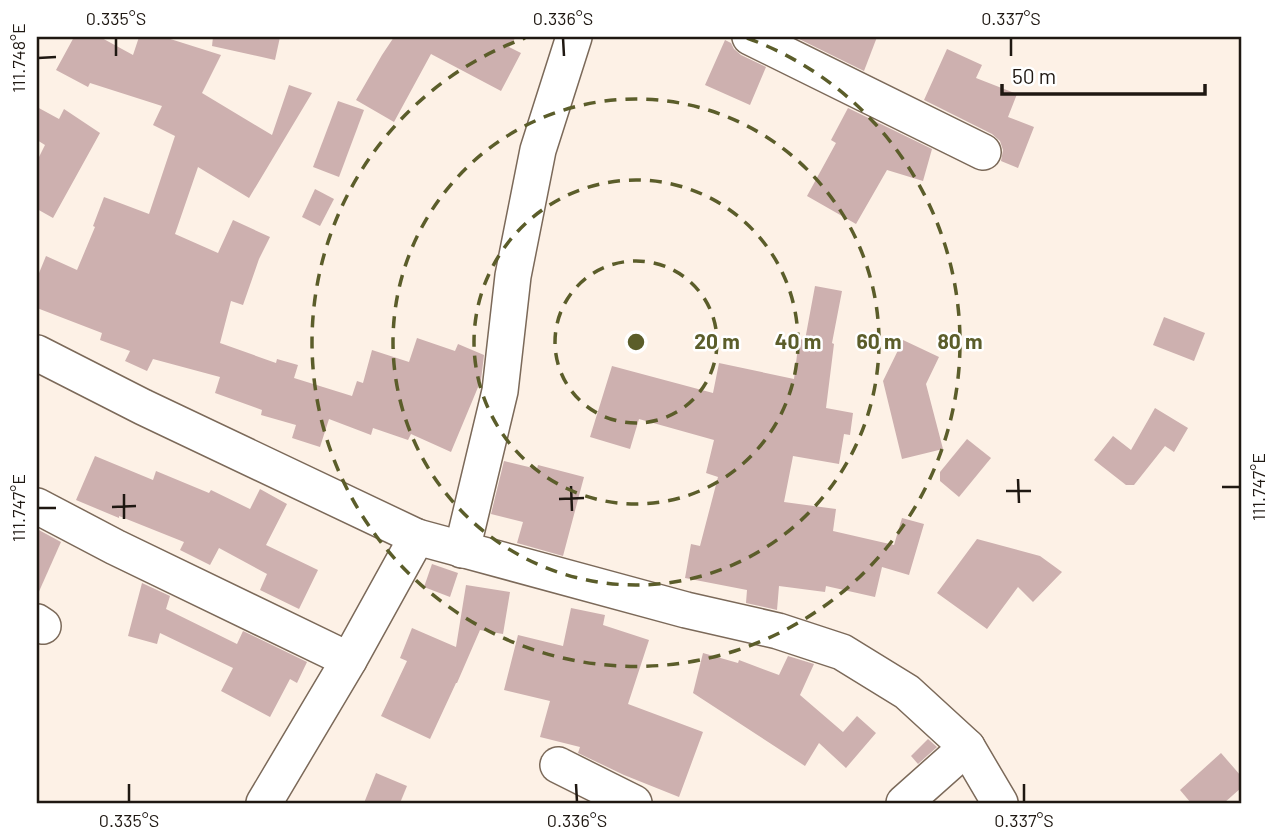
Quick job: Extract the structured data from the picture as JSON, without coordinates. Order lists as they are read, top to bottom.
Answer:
{
  "scale_bar": "50 m",
  "coordinates": [
    "0.335°S",
    "0.336°S",
    "0.337°S",
    "111.748°E",
    "111.747°E"
  ],
  "rings": [
    "20 m",
    "40 m",
    "60 m",
    "80 m"
  ]
}
